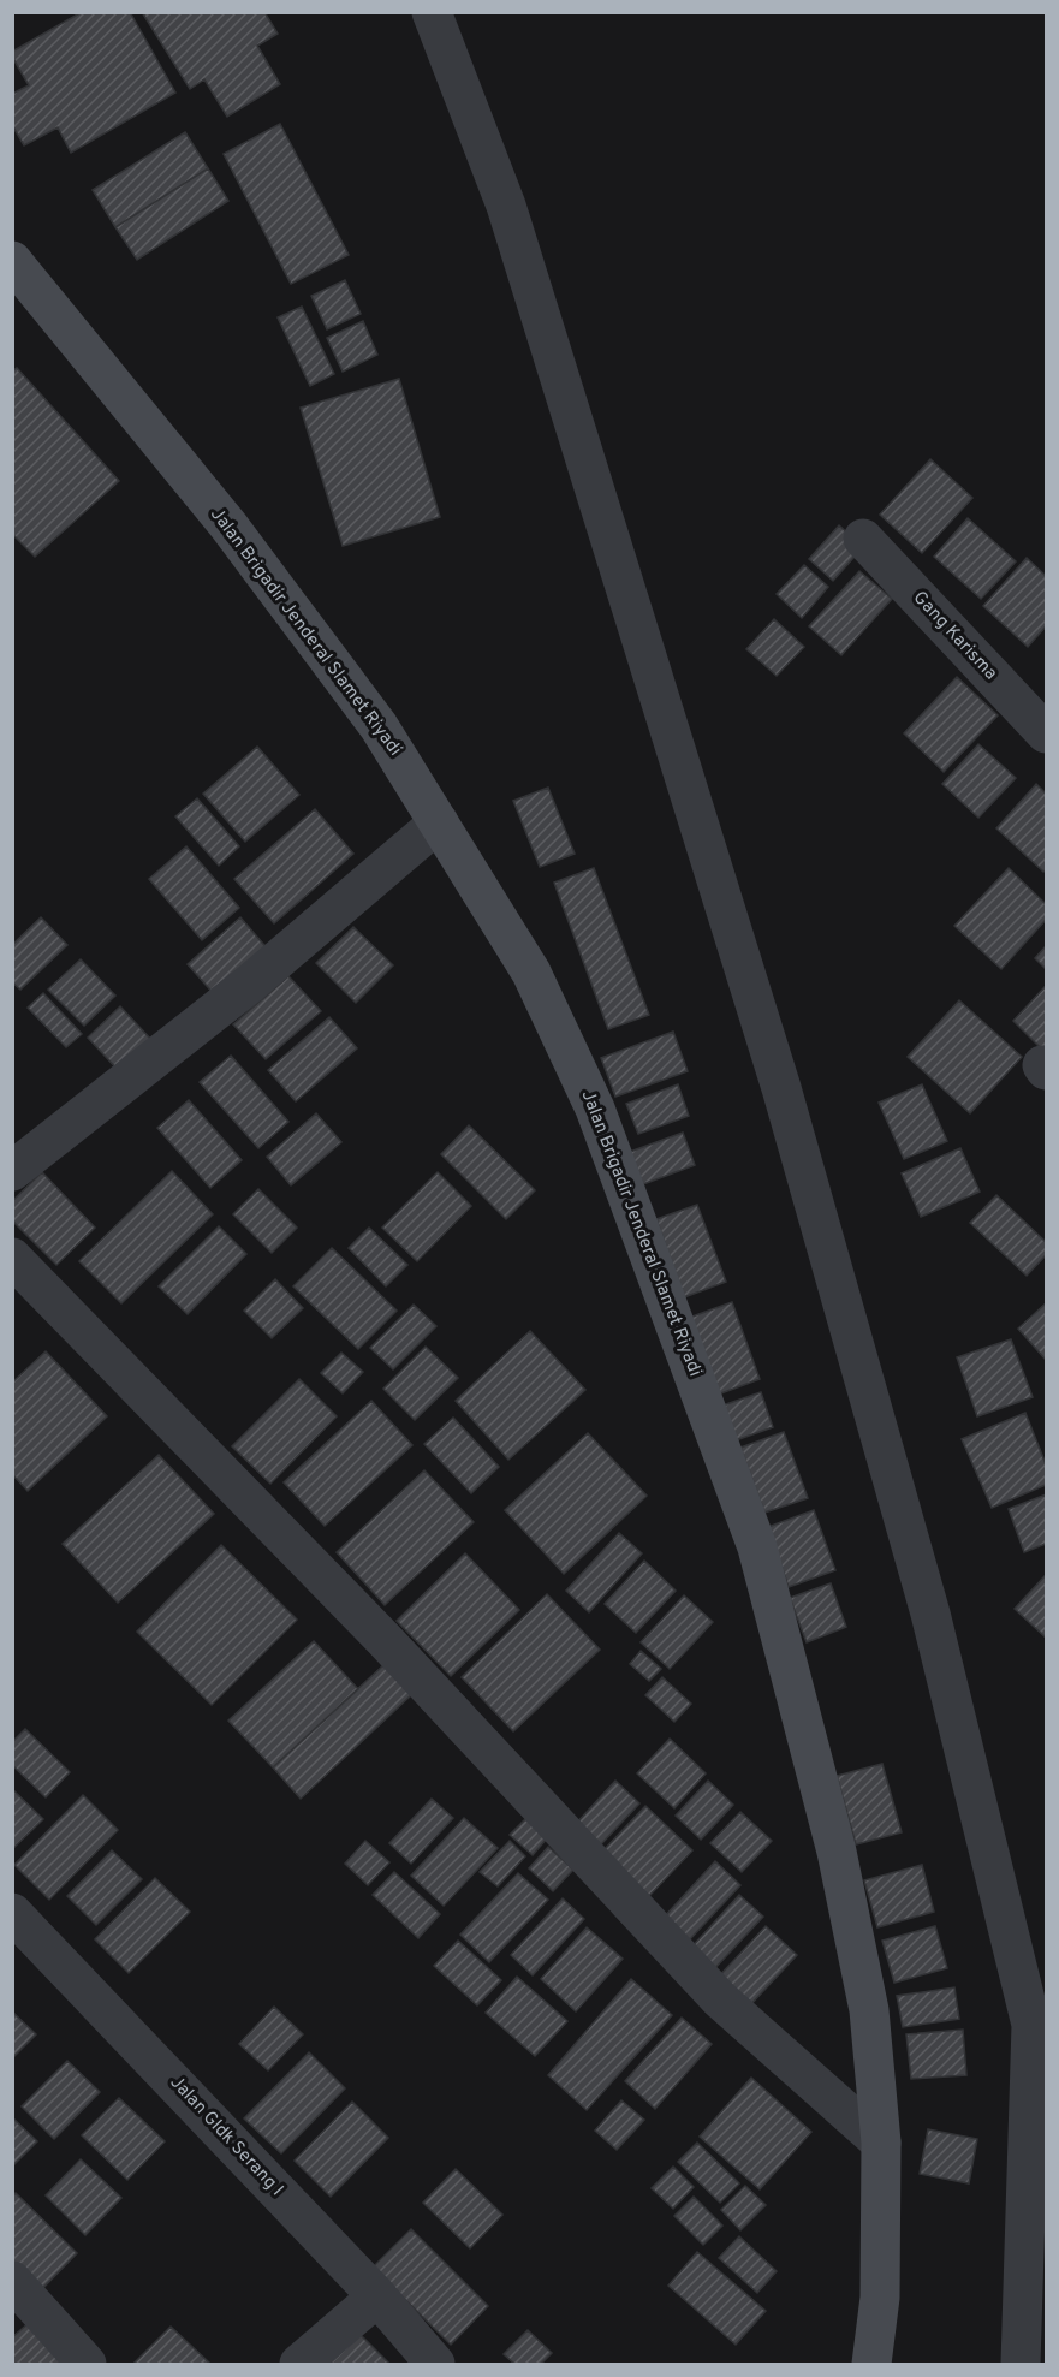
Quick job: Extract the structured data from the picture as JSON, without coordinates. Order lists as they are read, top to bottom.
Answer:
{
  "streets": {
    "main road": ["Jalan Brigadir Jenderal Slamet Riyadi"],
    "street": ["Gang Karisma", "Jalan Gldk Serang I"]
  }
}
